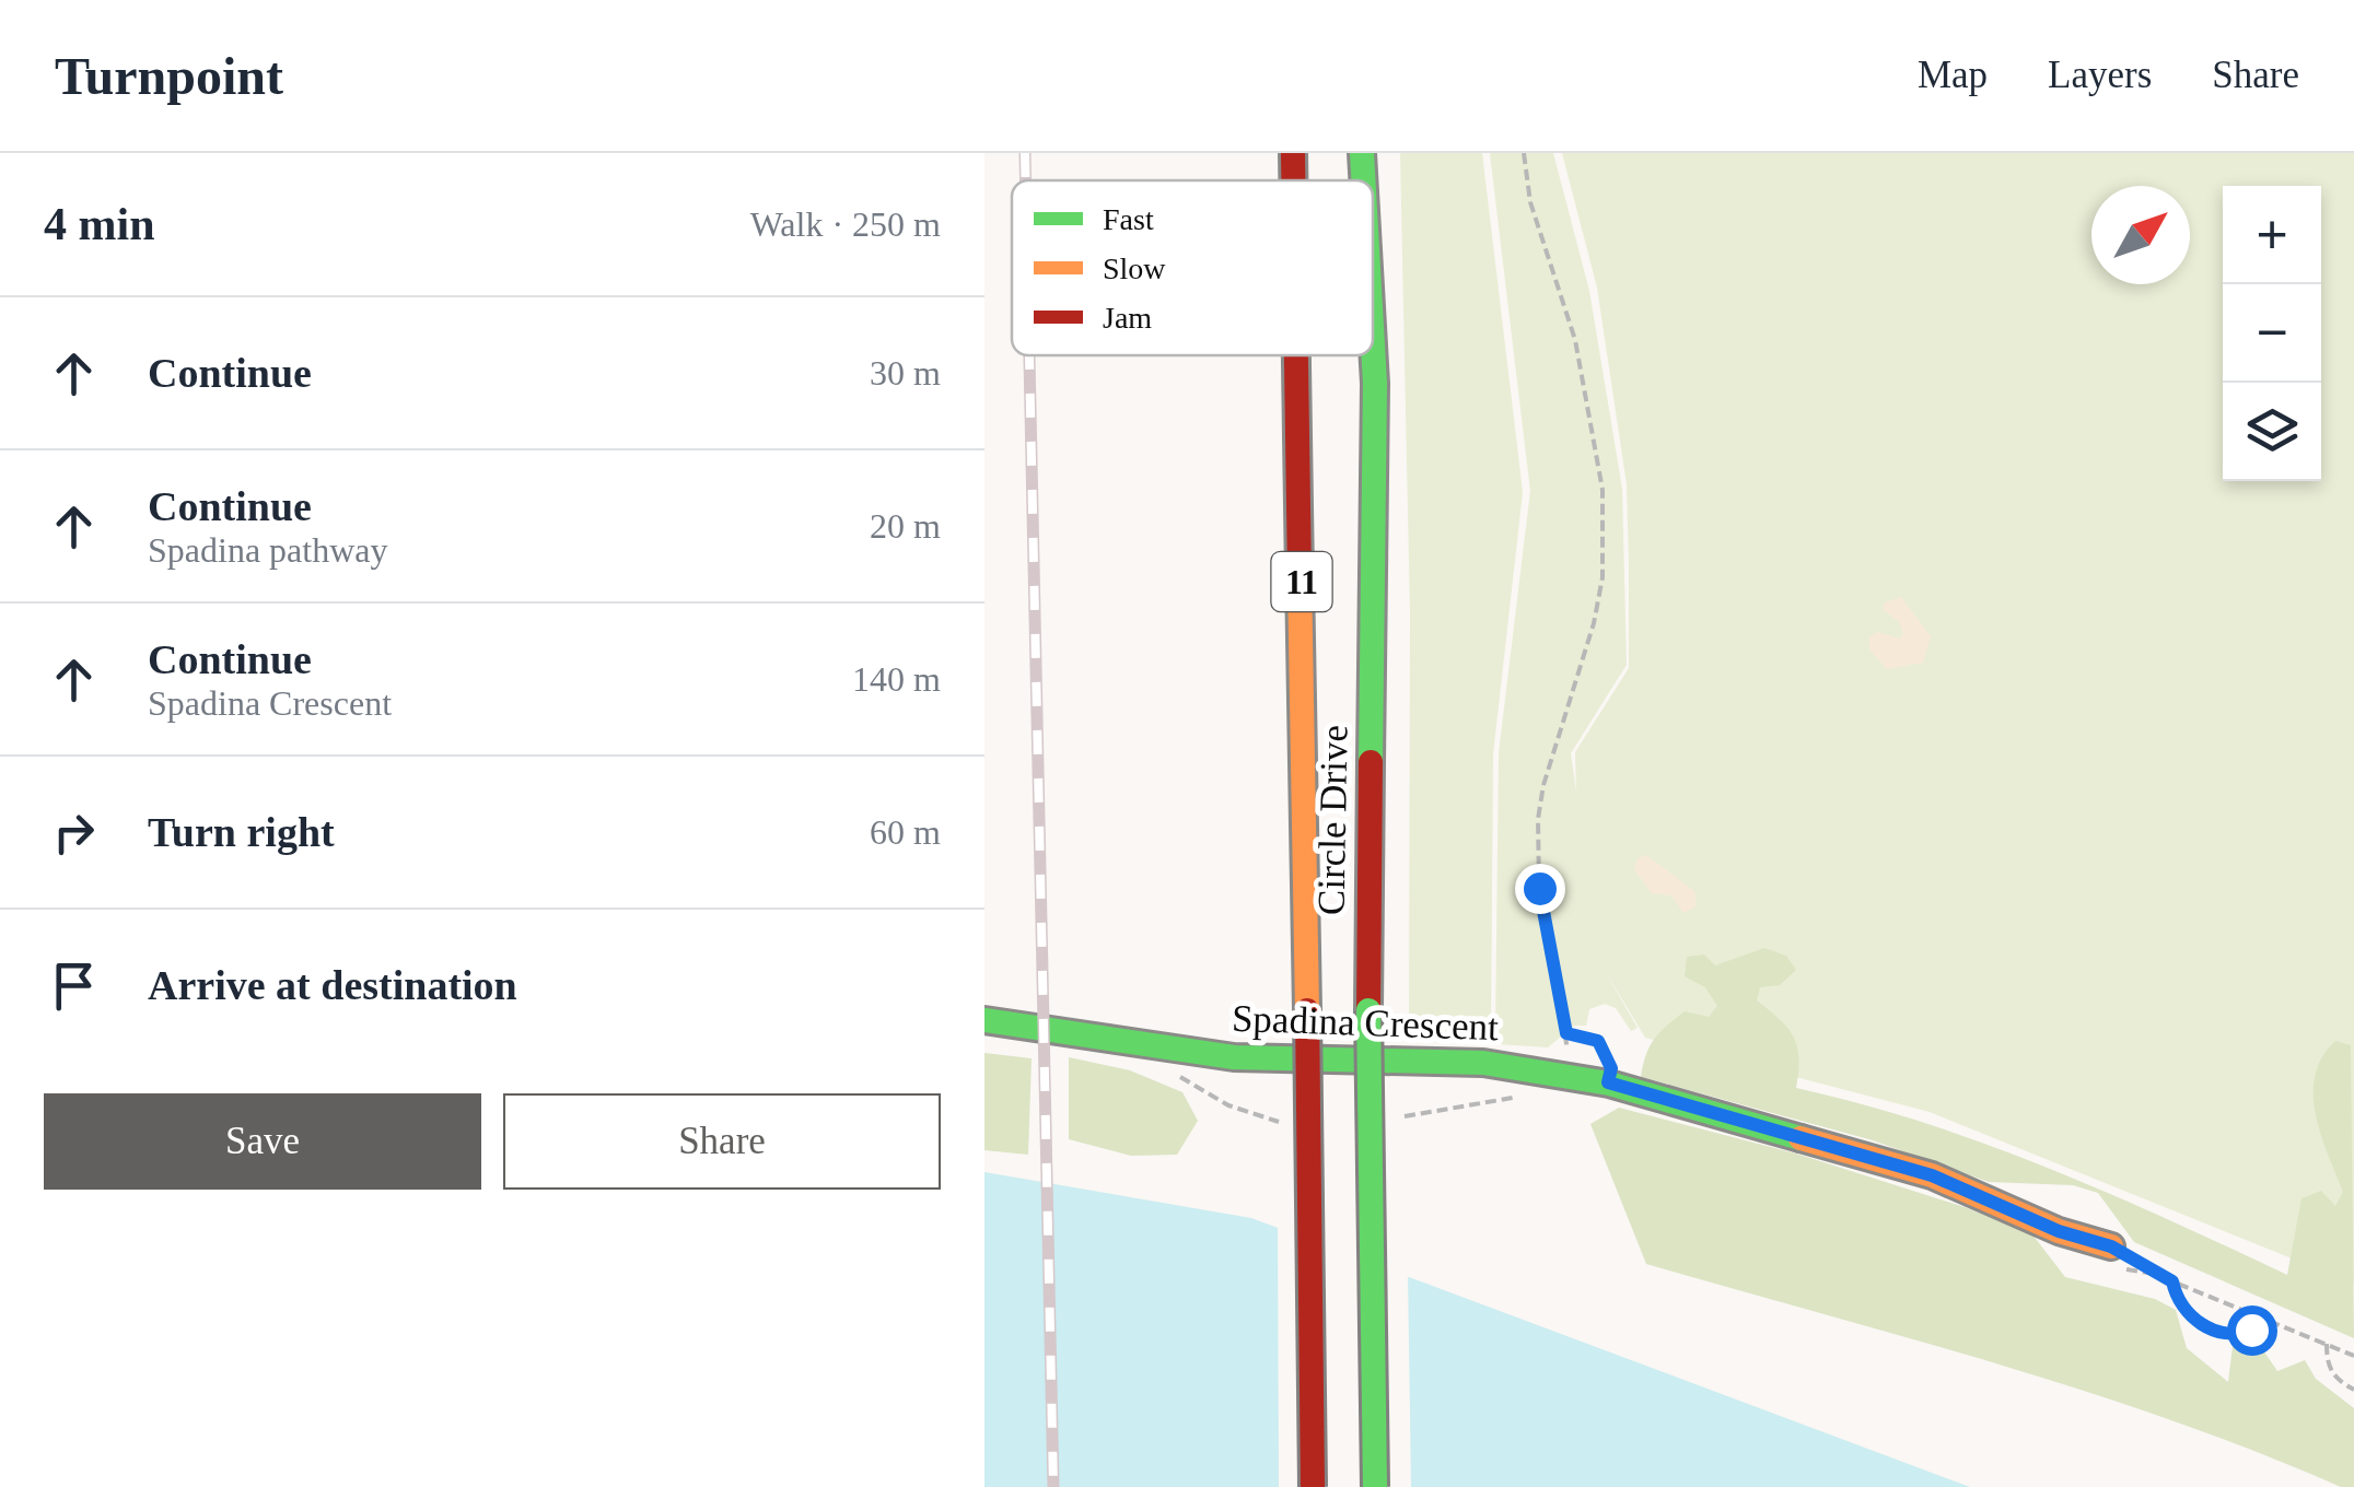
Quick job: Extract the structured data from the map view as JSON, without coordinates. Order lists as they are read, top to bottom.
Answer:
{
  "streets": {
    "main road": ["11", "Circle Drive", "Spadina Crescent"]
  },
  "legend": ["Fast", "Slow", "Jam"],
  "north": "top right",
  "page": {
    "header": "Turnpoint",
    "nav": ["Map", "Layers", "Share"],
    "heading": ["4 min", "Walk · 250 m"],
    "map_buttons": ["+", "−"],
    "list": [
      ["Continue", "30 m"],
      ["Continue", "Spadina pathway", "20 m"],
      ["Continue", "Spadina Crescent", "140 m"],
      ["Turn right", "60 m"],
      "Arrive at destination"
    ],
    "buttons": ["Save", "Share"]
  }
}
